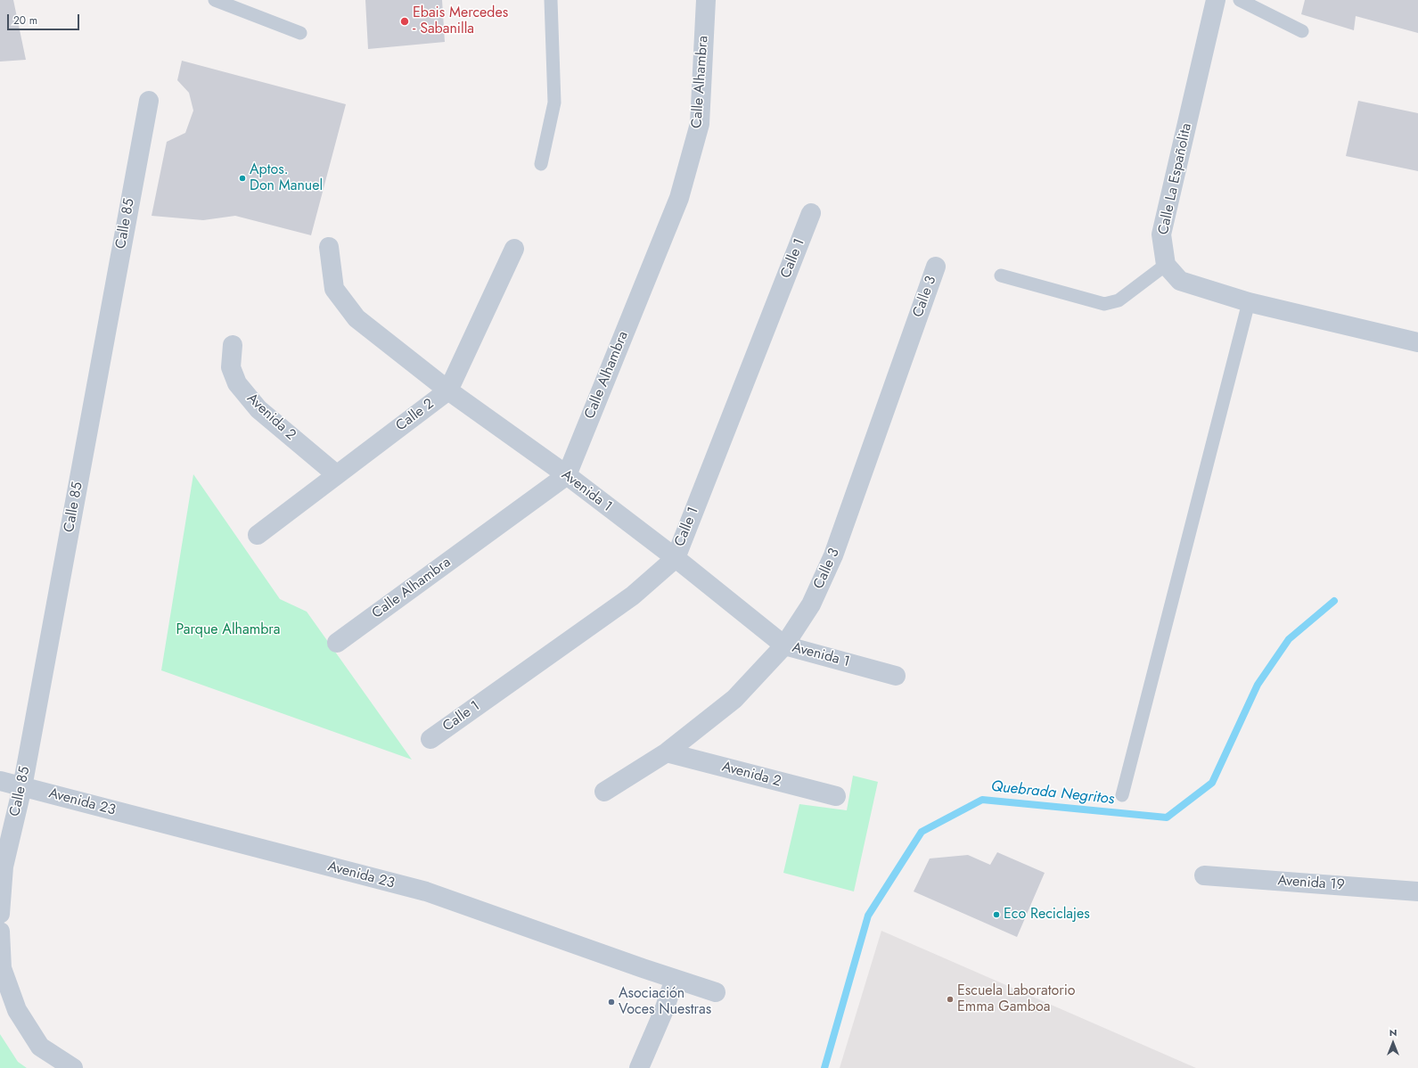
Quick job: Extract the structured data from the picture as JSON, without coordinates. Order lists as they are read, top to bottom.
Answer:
{
  "streets": {
    "street": [
      "Calle Alhambra",
      "Calle La Españolita",
      "Calle 85",
      "Calle 1",
      "Calle 3",
      "Calle 2",
      "Avenida 2",
      "Avenida 1",
      "Avenida 23",
      "Avenida 19"
    ]
  },
  "crossings": [
    ["Calle Alhambra", "Avenida 1"],
    ["Calle 85", "Avenida 23"],
    ["Calle 1", "Avenida 1"],
    ["Calle 3", "Avenida 2"],
    ["Calle 3", "Avenida 1"],
    ["Calle 2", "Avenida 2"],
    ["Calle 2", "Avenida 1"]
  ],
  "water": ["Quebrada Negritos"],
  "parks": ["Parque Alhambra"],
  "places": [
    "Ebais Mercedes - Sabanilla",
    "Aptos. Don Manuel",
    "Eco Reciclajes",
    "Escuela Laboratorio Emma Gamboa",
    "Asociación Voces Nuestras"
  ],
  "scale_bar": "20 m",
  "north": "top"
}
